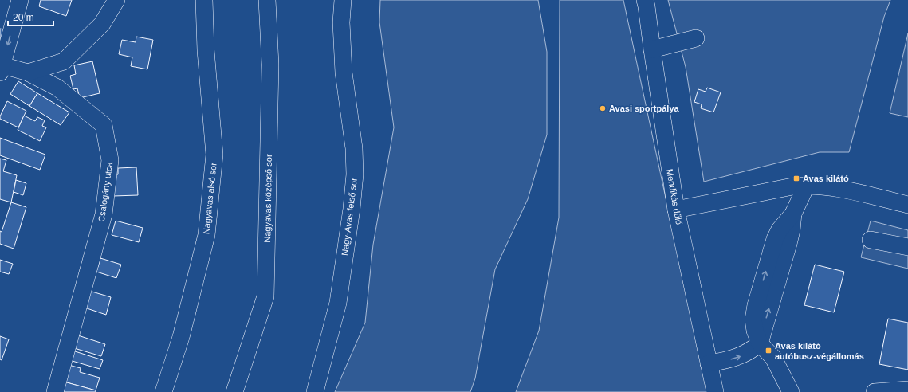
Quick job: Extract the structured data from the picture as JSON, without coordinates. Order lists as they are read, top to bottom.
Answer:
{
  "streets": {
    "street": [
      "Csalogány utca",
      "Mendikás dűlő",
      "Nagyavas alsó sor",
      "Nagyavas középső sor",
      "Nagy-Avas felső sor"
    ]
  },
  "places": {
    "other": ["Avasi sportpálya"],
    "transit": ["Avas kilátó", "Avas kilátó autóbusz-végállomás"]
  },
  "scale_bar": "20 m"
}
